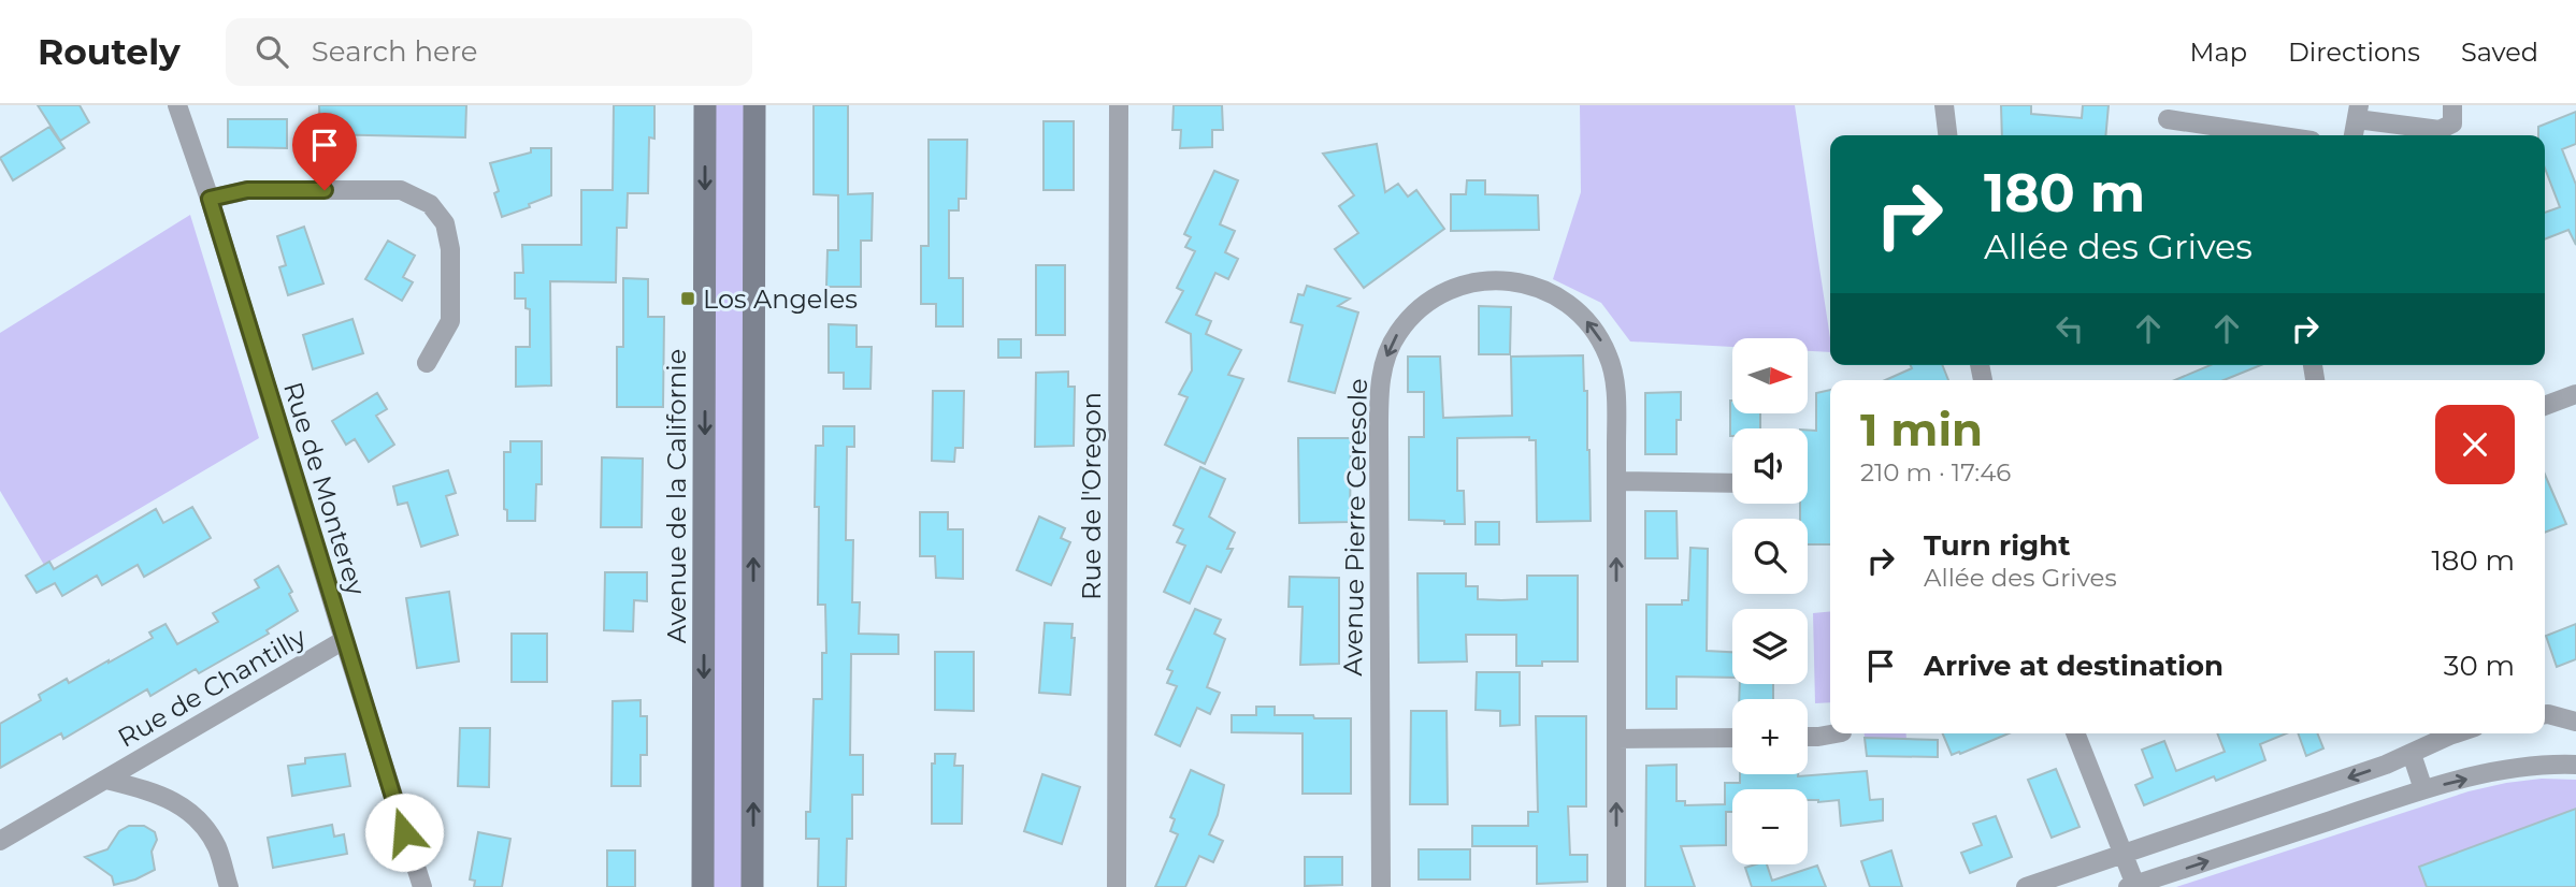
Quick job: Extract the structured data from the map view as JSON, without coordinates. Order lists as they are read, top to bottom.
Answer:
{
  "streets": {
    "street": [
      "Rue de Monterey",
      "Avenue de la Californie",
      "Rue de l'Oregon",
      "Avenue Pierre Ceresole",
      "Rue de Chantilly"
    ]
  },
  "crossings": [
    ["Rue de Monterey", "Rue de Chantilly"]
  ],
  "places": {
    "transit": ["Los Angeles"]
  },
  "north": "right",
  "page": {
    "header": "Routely",
    "search": "Search here",
    "nav": ["Map", "Directions", "Saved"],
    "turn": ["180 m", "Allée des Grives"],
    "map_buttons": ["+", "−"],
    "heading": ["1 min", "210 m · 17:46"],
    "list": [
      {
        "name": "Turn right",
        "note": "Allée des Grives",
        "value": "180 m"
      },
      {
        "name": "Arrive at destination",
        "value": "30 m"
      }
    ]
  }
}
